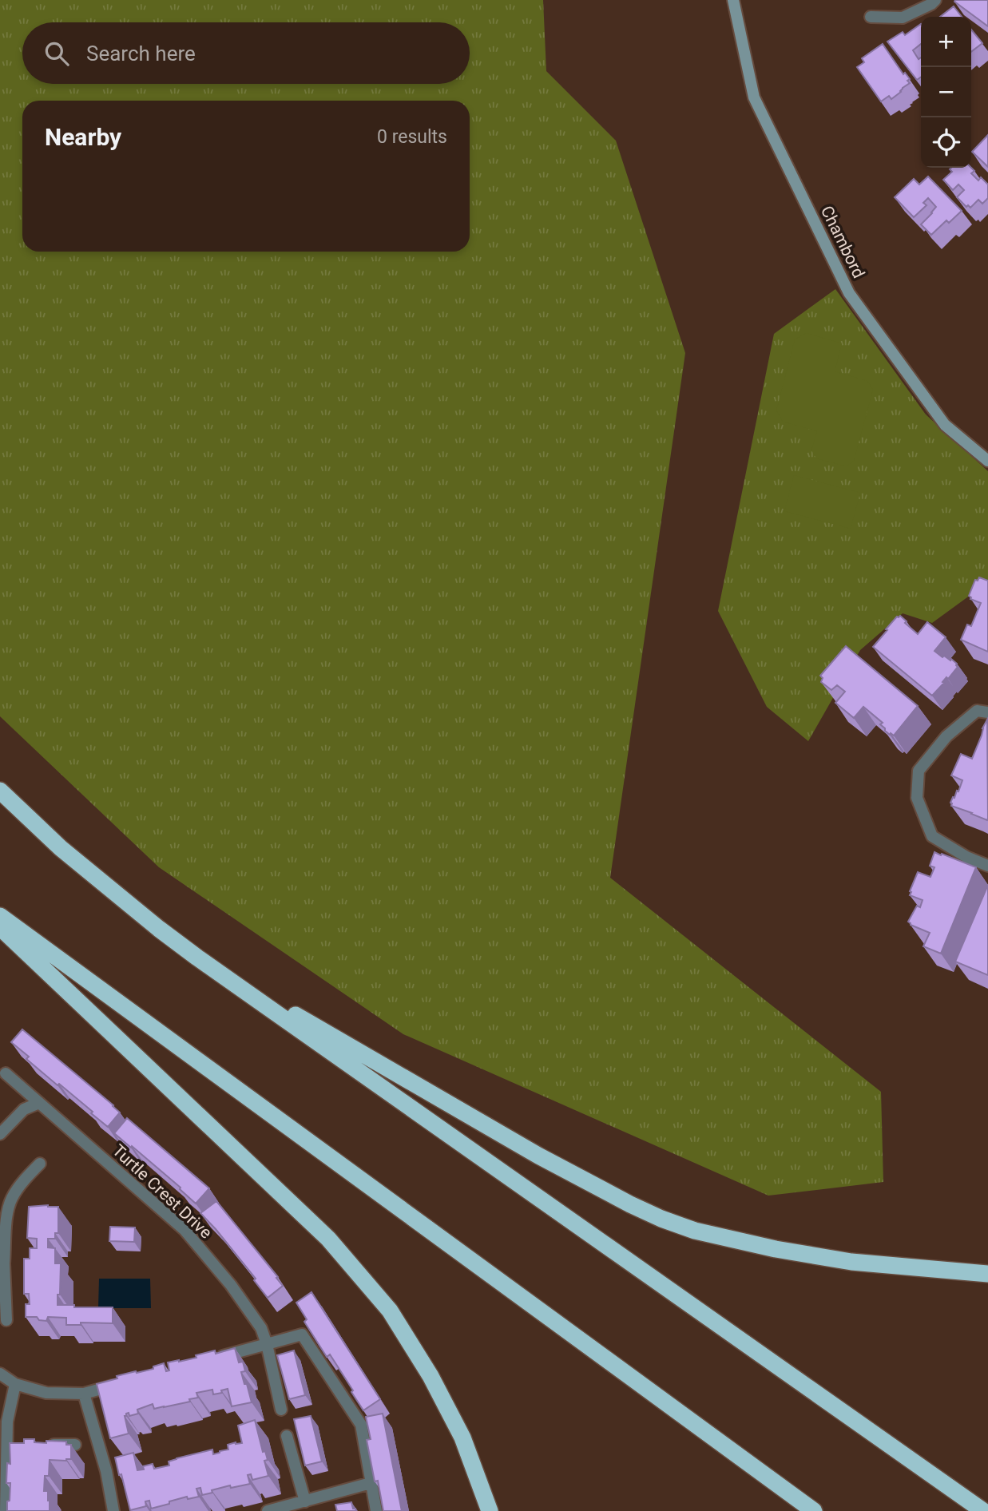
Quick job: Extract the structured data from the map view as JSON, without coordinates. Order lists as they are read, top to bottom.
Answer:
{
  "streets": {
    "street": ["Chambord", "Turtle Crest Drive"]
  },
  "page": {
    "map_buttons": ["+", "−"],
    "search": "Search here",
    "heading": ["Nearby", "0 results"]
  }
}
